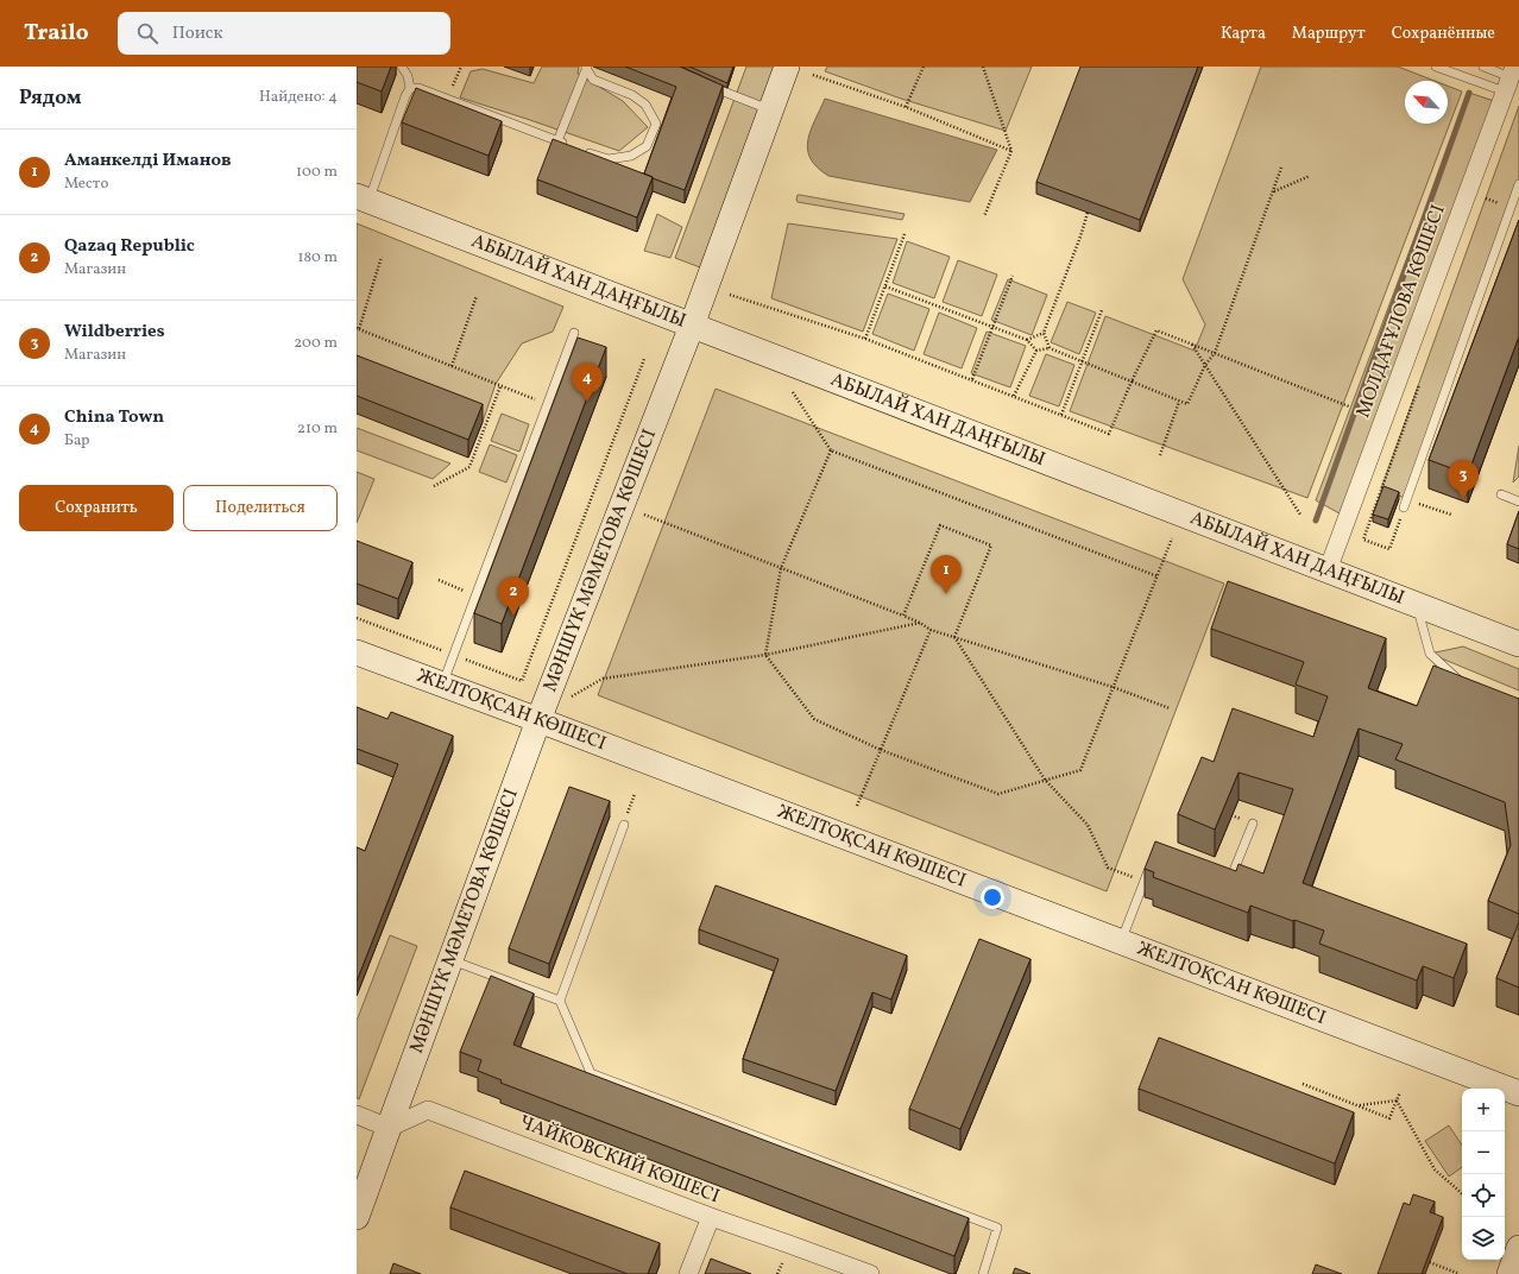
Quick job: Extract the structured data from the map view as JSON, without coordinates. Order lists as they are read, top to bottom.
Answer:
{
  "streets": {
    "street": [
      "АБЫЛАЙ ХАН ДАҢҒЫЛЫ",
      "МОЛДАҒҰЛОВА КӨШЕСІ",
      "МӘНШҮК МӘМЕТОВА КӨШЕСІ",
      "ЖЕЛТОҚСАН КӨШЕСІ",
      "ЧАЙКОВСКИЙ КӨШЕСІ"
    ]
  },
  "crossings": [
    ["АБЫЛАЙ ХАН ДАҢҒЫЛЫ", "МОЛДАҒҰЛОВА КӨШЕСІ"],
    ["АБЫЛАЙ ХАН ДАҢҒЫЛЫ", "МӘНШҮК МӘМЕТОВА КӨШЕСІ"],
    ["МӘНШҮК МӘМЕТОВА КӨШЕСІ", "ЖЕЛТОҚСАН КӨШЕСІ"],
    ["МӘНШҮК МӘМЕТОВА КӨШЕСІ", "ЧАЙКОВСКИЙ КӨШЕСІ"]
  ],
  "north": "top left",
  "page": {
    "header": "Trailo",
    "search": "Поиск",
    "nav": ["Карта", "Маршрут", "Сохранённые"],
    "heading": ["Рядом", "Найдено: 4"],
    "list": [
      {
        "mark": "1",
        "name": "Аманкелді Иманов",
        "note": "Место",
        "value": "100 m"
      },
      {
        "mark": "2",
        "name": "Qazaq Republic",
        "note": "Магазин",
        "value": "180 m"
      },
      {
        "mark": "3",
        "name": "Wildberries",
        "note": "Магазин",
        "value": "200 m"
      },
      {
        "mark": "4",
        "name": "China Town",
        "note": "Бар",
        "value": "210 m"
      }
    ],
    "pins": [
      "4",
      "3",
      "1",
      "2"
    ],
    "buttons": ["Сохранить", "Поделиться"],
    "map_buttons": ["+", "−"]
  }
}
